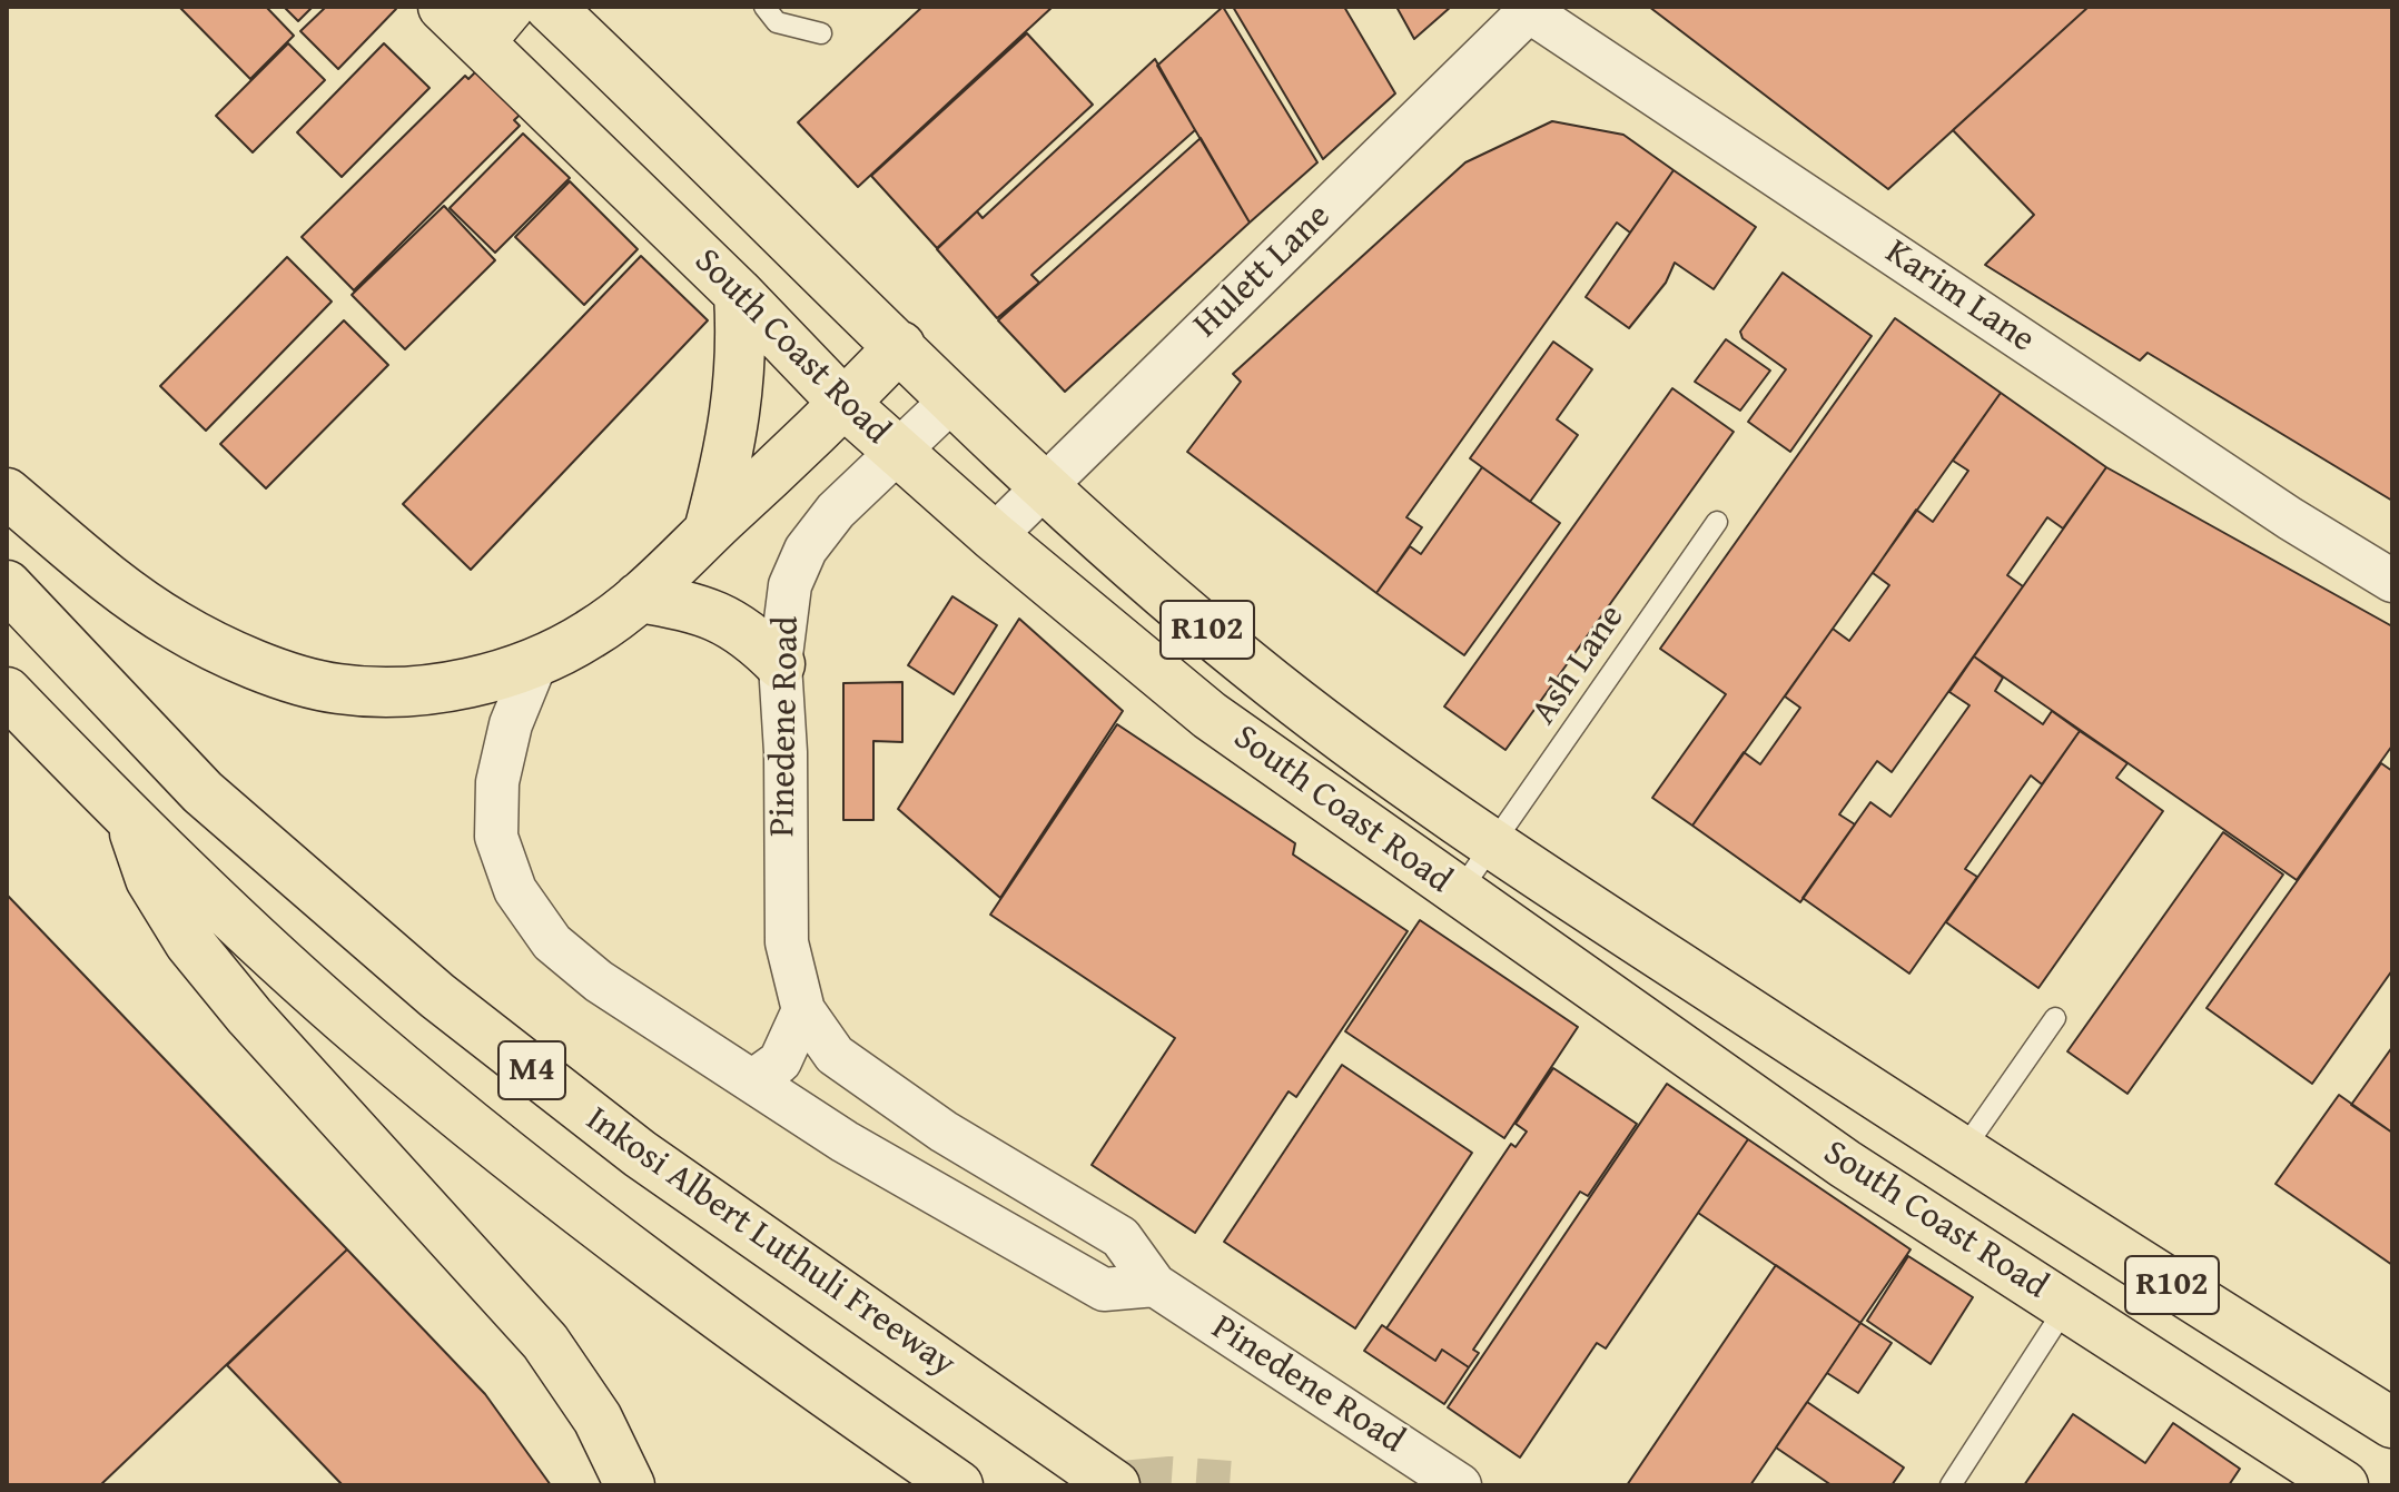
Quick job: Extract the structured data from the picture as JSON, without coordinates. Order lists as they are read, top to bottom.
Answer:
{
  "streets": {
    "highway": [
      "South Coast Road",
      "R102",
      "M4",
      "Inkosi Albert Luthuli Freeway"
    ],
    "street": ["Hulett Lane", "Karim Lane", "Pinedene Road"],
    "lane": ["Ash Lane"]
  },
  "crossings": [
    ["Hulett Lane", "Karim Lane"],
    ["Hulett Lane", "South Coast Road"],
    ["South Coast Road", "Ash Lane"],
    ["South Coast Road", "Pinedene Road"]
  ]
}
